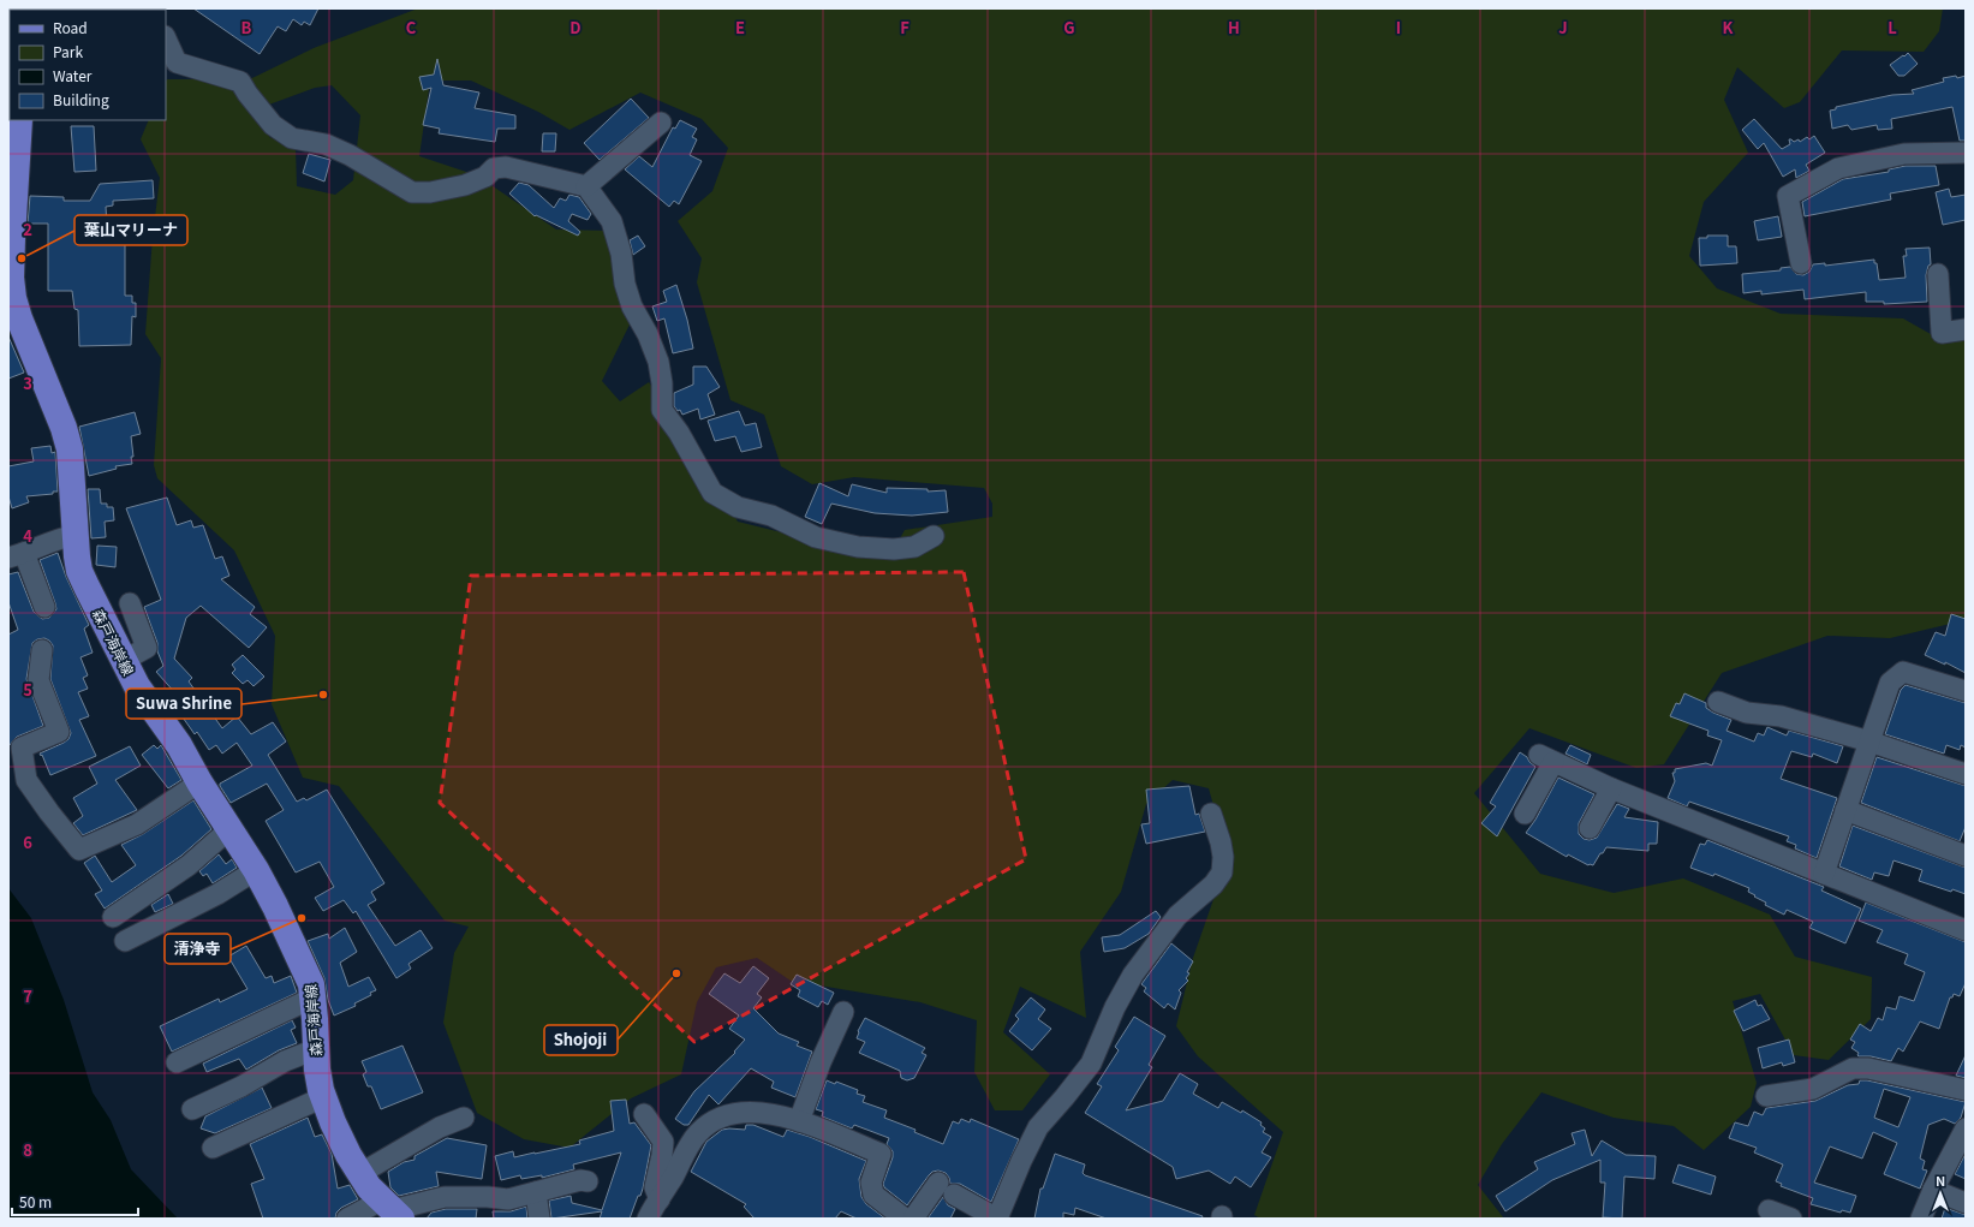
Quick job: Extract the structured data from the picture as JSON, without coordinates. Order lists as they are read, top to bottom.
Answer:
{
  "streets": {
    "main road": ["森戸海岸線"]
  },
  "places": [
    "葉山マリーナ",
    "Suwa Shrine",
    "清浄寺",
    "Shojoji"
  ],
  "legend": [
    "Road",
    "Park",
    "Water",
    "Building"
  ],
  "scale_bar": "50 m",
  "north": "top",
  "grid": {
    "columns": [
      "B",
      "C",
      "D",
      "E",
      "F",
      "G",
      "H",
      "I",
      "J",
      "K",
      "L"
    ],
    "rows": [
      "2",
      "3",
      "4",
      "5",
      "6",
      "7",
      "8"
    ]
  }
}
